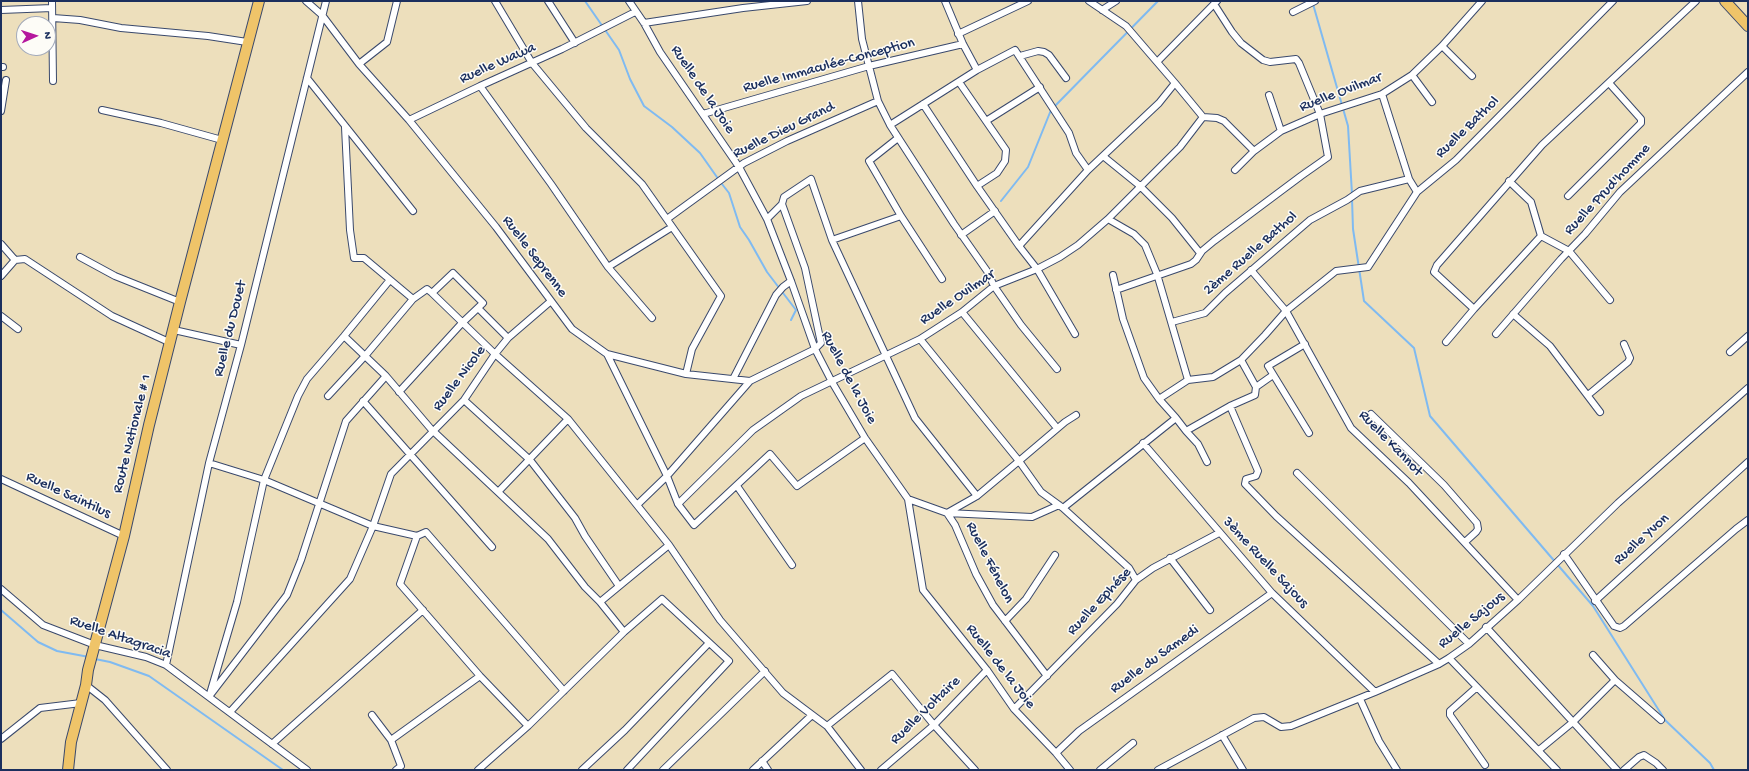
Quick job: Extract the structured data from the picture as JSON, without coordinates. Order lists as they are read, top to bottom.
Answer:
{
  "streets": {
    "main road": ["Route Nationale # 1"],
    "street": [
      "Ruelle Wawa",
      "Ruelle Immaculée-Conception",
      "Ruelle de la Joie",
      "Ruelle Ovilmar",
      "Ruelle Bathol",
      "Ruelle Dieu Grand",
      "Ruelle Prud'homme",
      "2ème Ruelle Bathol",
      "Ruelle Seprenne",
      "Ruelle du Douet",
      "Ruelle Nicole",
      "Ruelle Kannot",
      "Ruelle Saintilus",
      "Ruelle Yvon",
      "Ruelle Fénelon",
      "3ème Ruelle Sajous",
      "Ruelle Ephése",
      "Ruelle Sajous",
      "Ruelle Altagracia",
      "Ruelle du Samedi",
      "Ruelle Voltaire"
    ]
  },
  "crossings": [
    ["Ruelle Wawa", "Ruelle de la Joie"],
    ["Ruelle Wawa", "Ruelle Seprenne"],
    ["Ruelle Immaculée-Conception", "Ruelle de la Joie"],
    ["Ruelle de la Joie", "Ruelle Ovilmar"],
    ["Ruelle de la Joie", "Ruelle Dieu Grand"],
    ["Ruelle de la Joie", "Ruelle Fénelon"],
    ["Ruelle de la Joie", "Ruelle Ephése"],
    ["Ruelle de la Joie", "Ruelle du Samedi"],
    ["Ruelle de la Joie", "Ruelle Voltaire"],
    ["Ruelle Bathol", "Ruelle Kannot"],
    ["2ème Ruelle Bathol", "Ruelle Kannot"],
    ["Ruelle Seprenne", "Ruelle du Douet"],
    ["Ruelle Seprenne", "Ruelle Nicole"],
    ["Ruelle du Douet", "Ruelle Altagracia"],
    ["Route Nationale # 1", "Ruelle Saintilus"],
    ["Route Nationale # 1", "Ruelle Altagracia"],
    ["Ruelle Kannot", "Ruelle Sajous"],
    ["Ruelle Fénelon", "Ruelle Ephése"],
    ["3ème Ruelle Sajous", "Ruelle Ephése"],
    ["3ème Ruelle Sajous", "Ruelle Sajous"],
    ["3ème Ruelle Sajous", "Ruelle du Samedi"]
  ],
  "north": "right"
}
